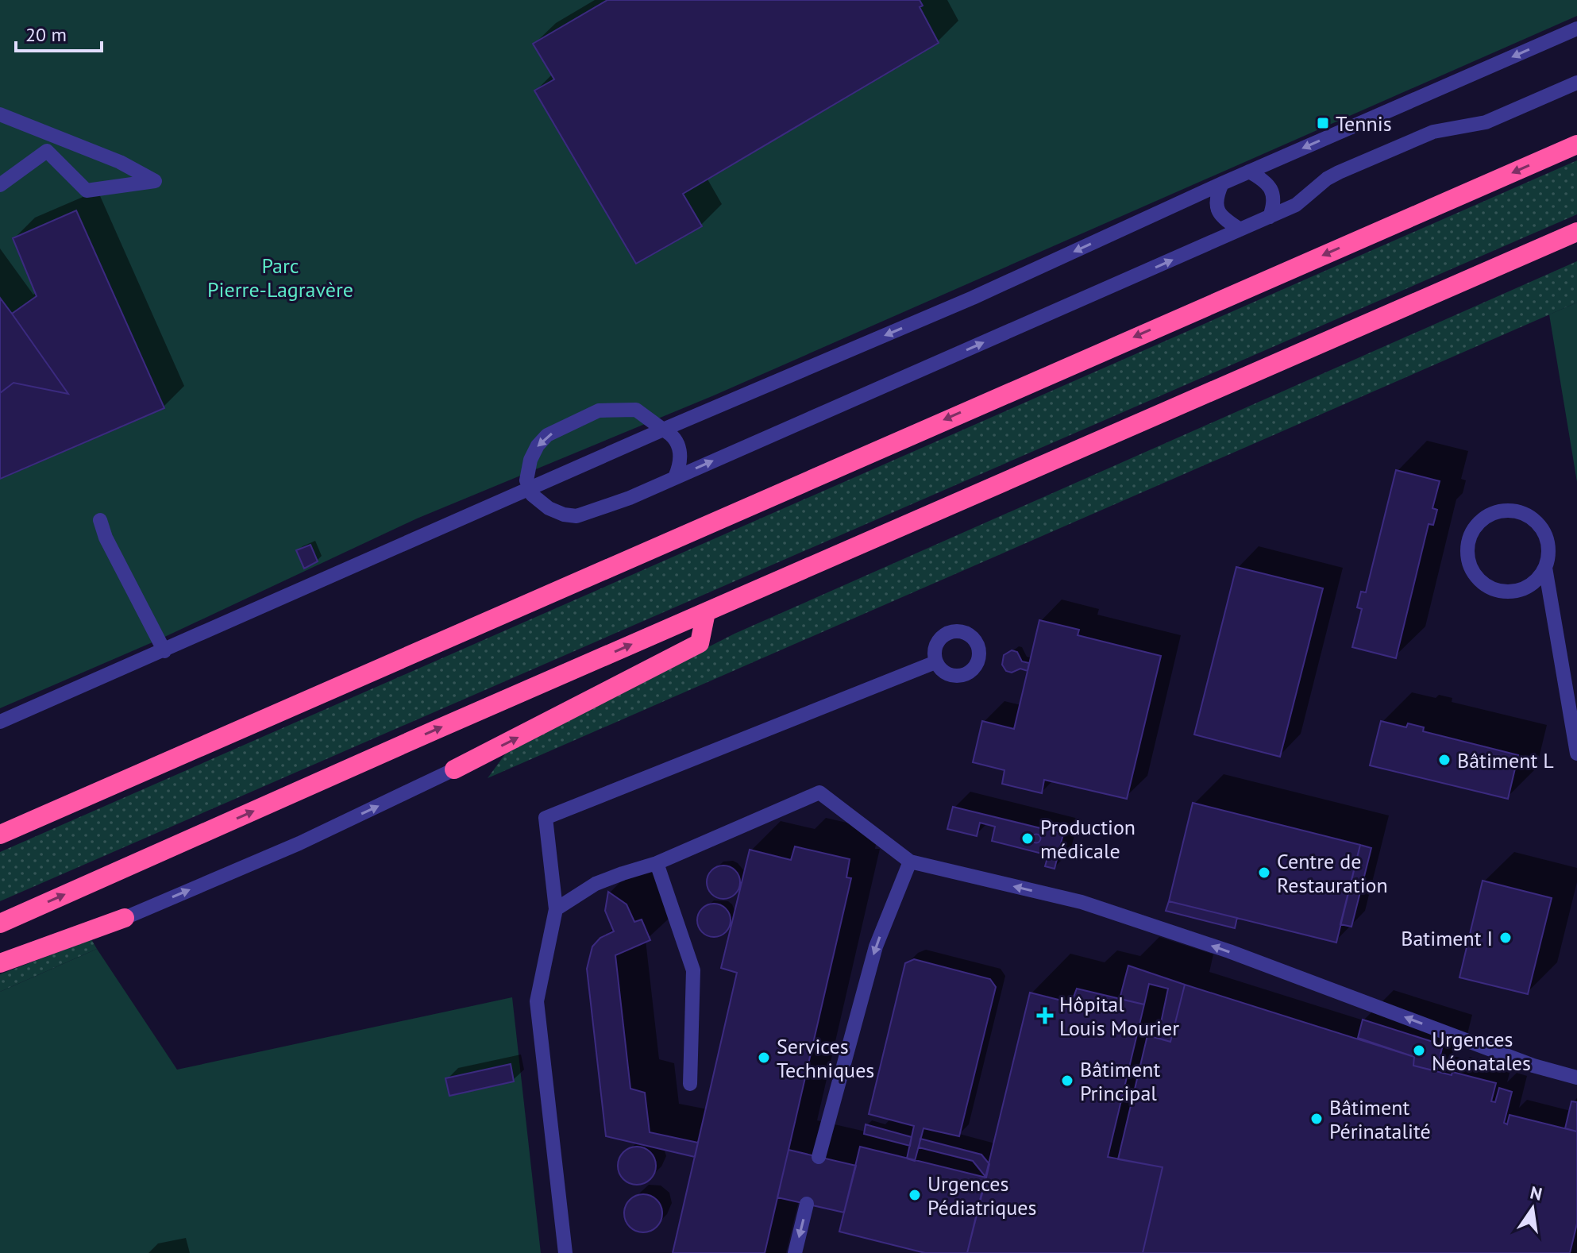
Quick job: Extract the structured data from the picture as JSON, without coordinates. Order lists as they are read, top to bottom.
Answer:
{
  "parks": ["Parc Pierre-Lagravère"],
  "places": {
    "transit": ["Tennis"],
    "other": [
      "Bâtiment L",
      "Production médicale",
      "Centre de Restauration",
      "Batiment I",
      "Urgences Néonatales",
      "Services Techniques",
      "Bâtiment Principal",
      "Bâtiment Périnatalité",
      "Urgences Pédiatriques"
    ],
    "health": ["Hôpital Louis Mourier"]
  },
  "scale_bar": "20 m",
  "north": "top"
}
